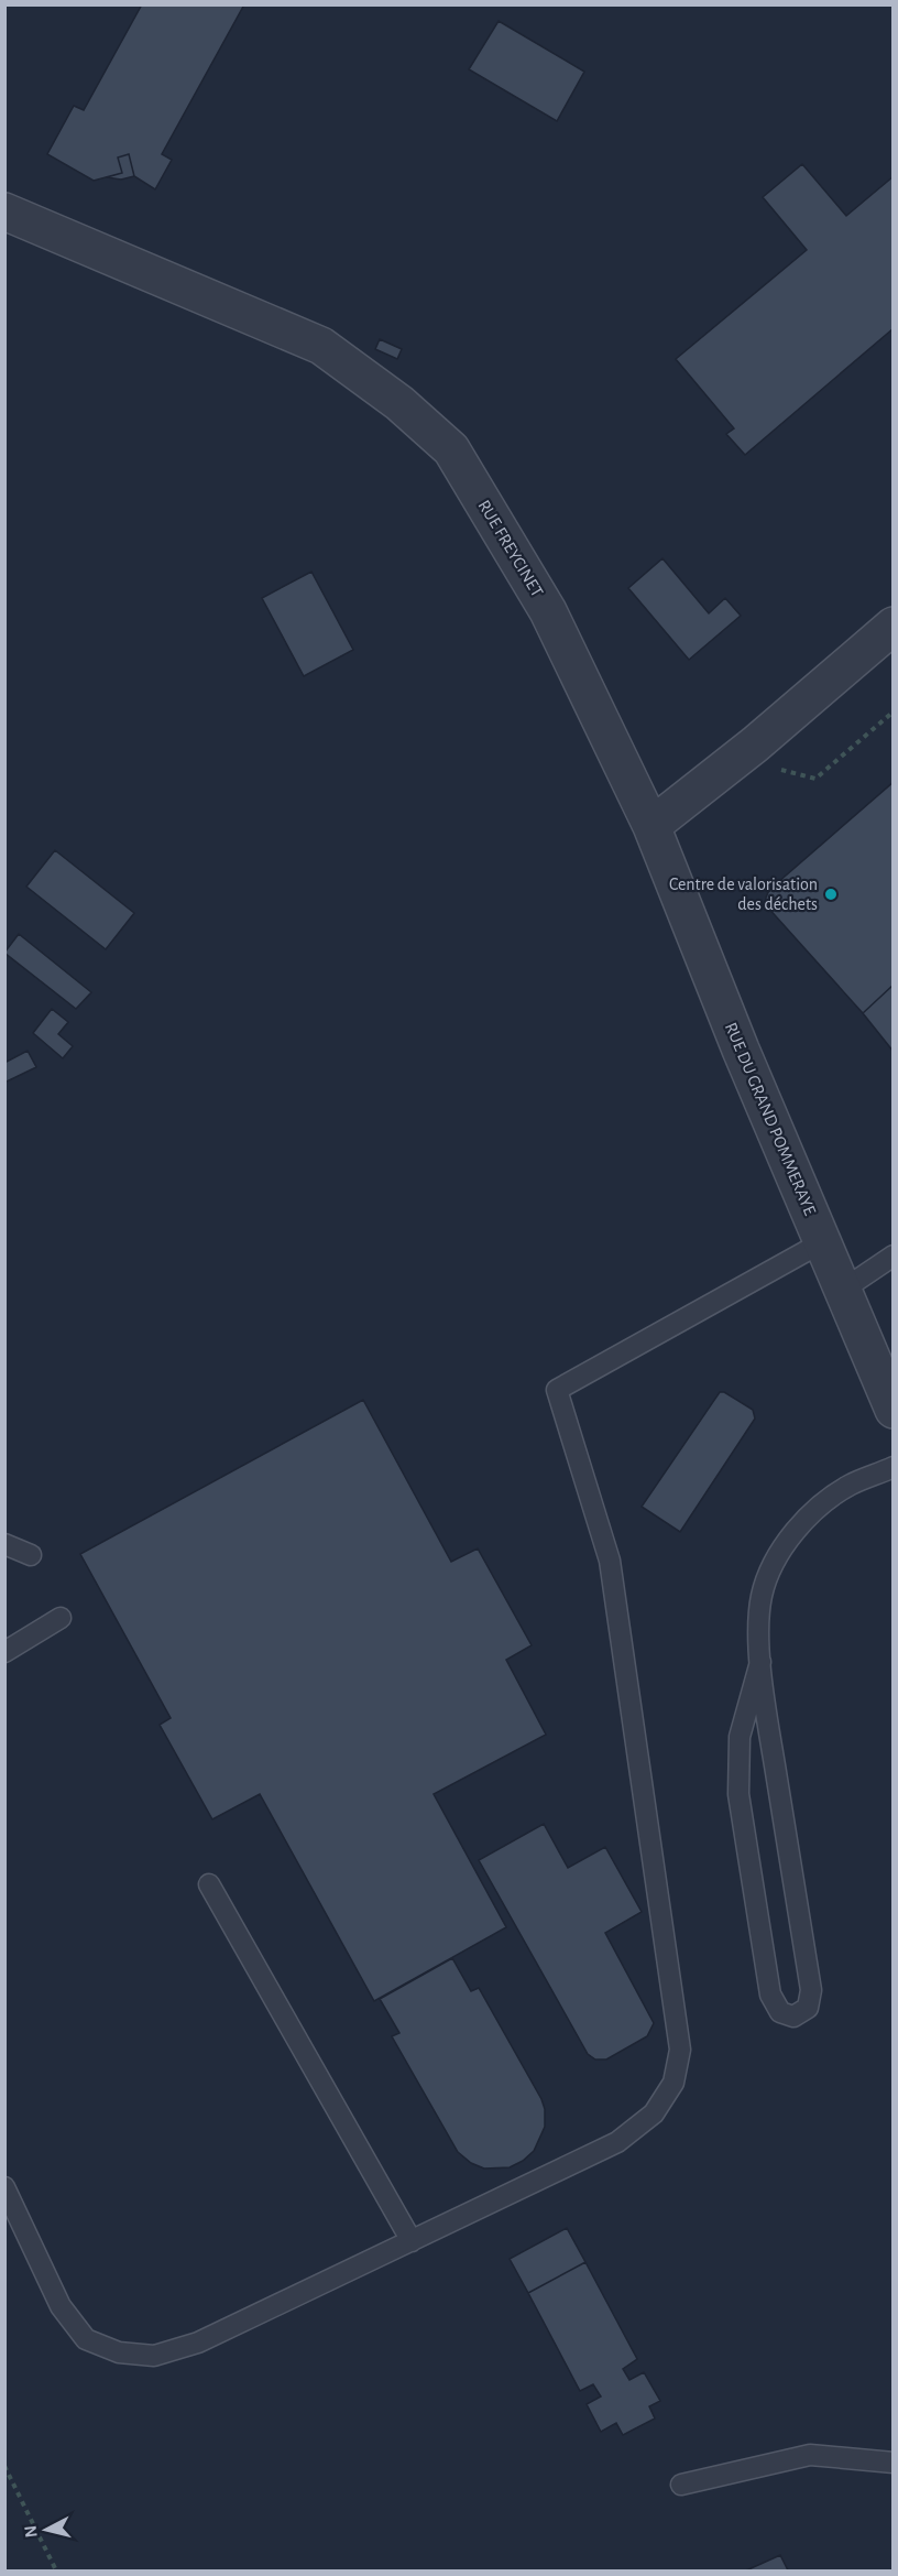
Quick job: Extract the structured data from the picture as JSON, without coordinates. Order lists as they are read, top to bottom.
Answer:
{
  "streets": {
    "street": ["RUE FREYCINET", "RUE DU GRAND POMMERAYE"]
  },
  "crossings": [
    ["RUE FREYCINET", "RUE DU GRAND POMMERAYE"]
  ],
  "places": ["Centre de valorisation des déchets"],
  "north": "left"
}
